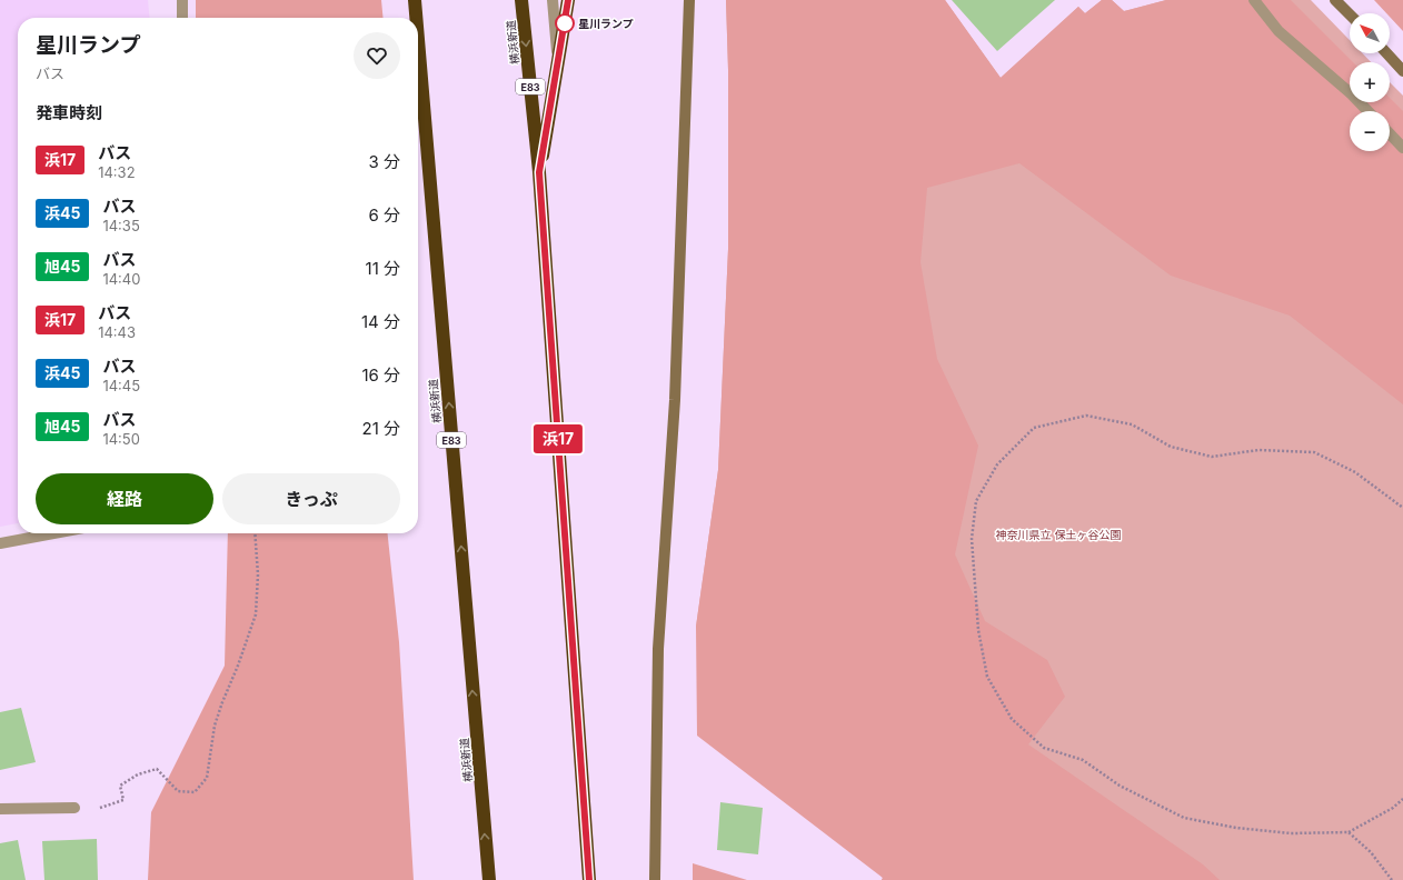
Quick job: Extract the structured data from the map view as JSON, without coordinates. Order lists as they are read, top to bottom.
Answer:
{
  "streets": {
    "highway": ["横浜新道", "E83"]
  },
  "parks": ["神奈川県立 保土ヶ谷公園"],
  "places": ["星川ランプ"],
  "lines": ["bus line 浜17"],
  "north": "top left",
  "page": {
    "on_map": "浜17",
    "map_buttons": ["+", "−"],
    "heading": [
      ["星川ランプ", "バス"],
      "発車時刻"
    ],
    "list": [
      {
        "mark": "浜17",
        "name": "バス",
        "note": "14:32",
        "value": "3 分"
      },
      {
        "mark": "浜45",
        "name": "バス",
        "note": "14:35",
        "value": "6 分"
      },
      {
        "mark": "旭45",
        "name": "バス",
        "note": "14:40",
        "value": "11 分"
      },
      {
        "mark": "浜17",
        "name": "バス",
        "note": "14:43",
        "value": "14 分"
      },
      {
        "mark": "浜45",
        "name": "バス",
        "note": "14:45",
        "value": "16 分"
      },
      {
        "mark": "旭45",
        "name": "バス",
        "note": "14:50",
        "value": "21 分"
      }
    ],
    "buttons": ["経路", "きっぷ"]
  }
}
